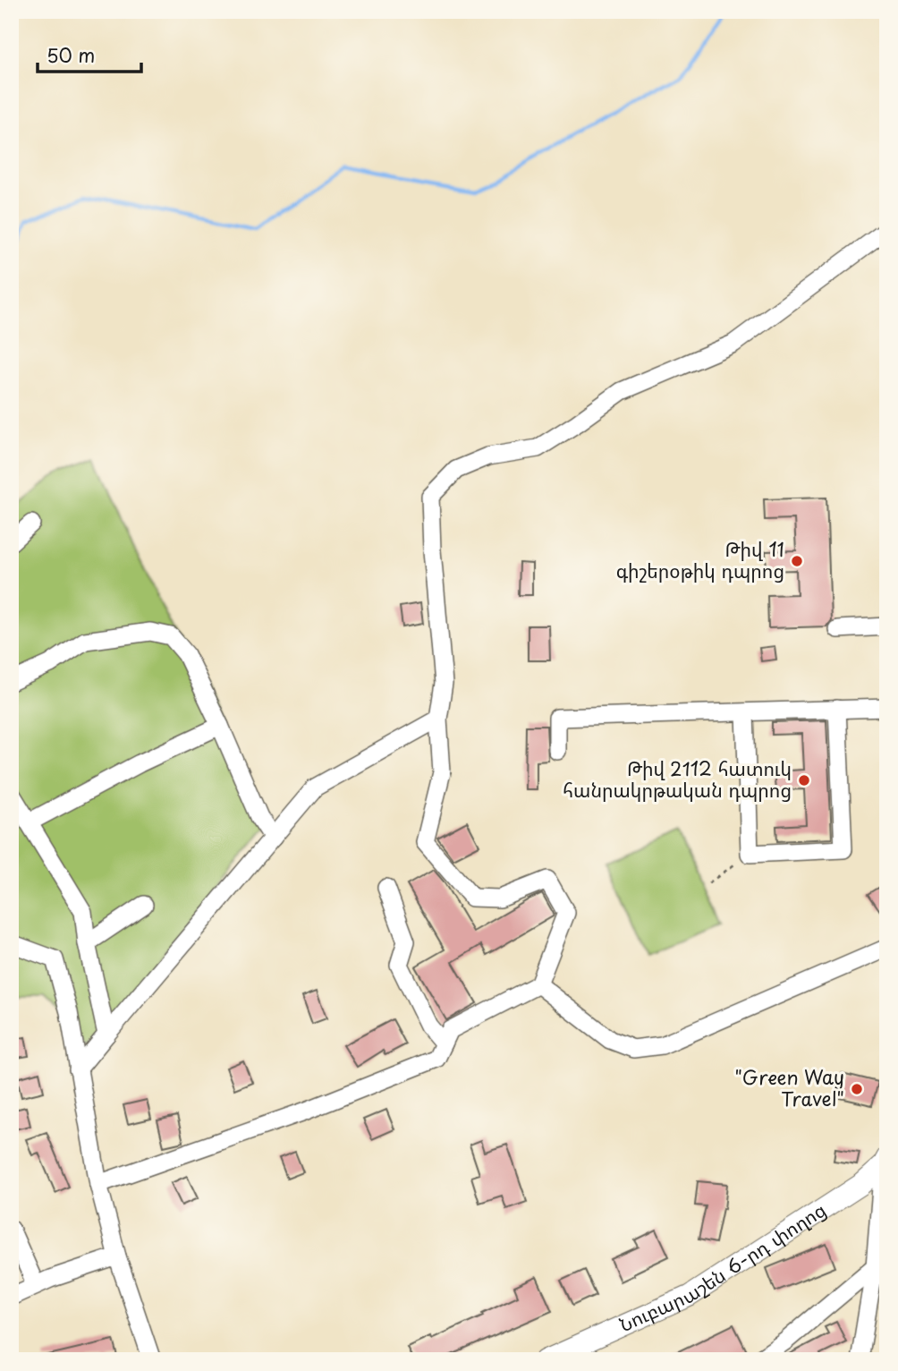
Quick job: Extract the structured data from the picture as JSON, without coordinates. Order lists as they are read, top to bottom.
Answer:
{
  "streets": {
    "main road": ["Նուբարաշեն 6-րդ փողոց"]
  },
  "places": ["Թիվ 11 գիշերօթիկ դպրոց", "Թիվ 2112 հատուկ հանրակրթական դպրոց", "\"Green Way Travel\""],
  "scale_bar": "50 m"
}
